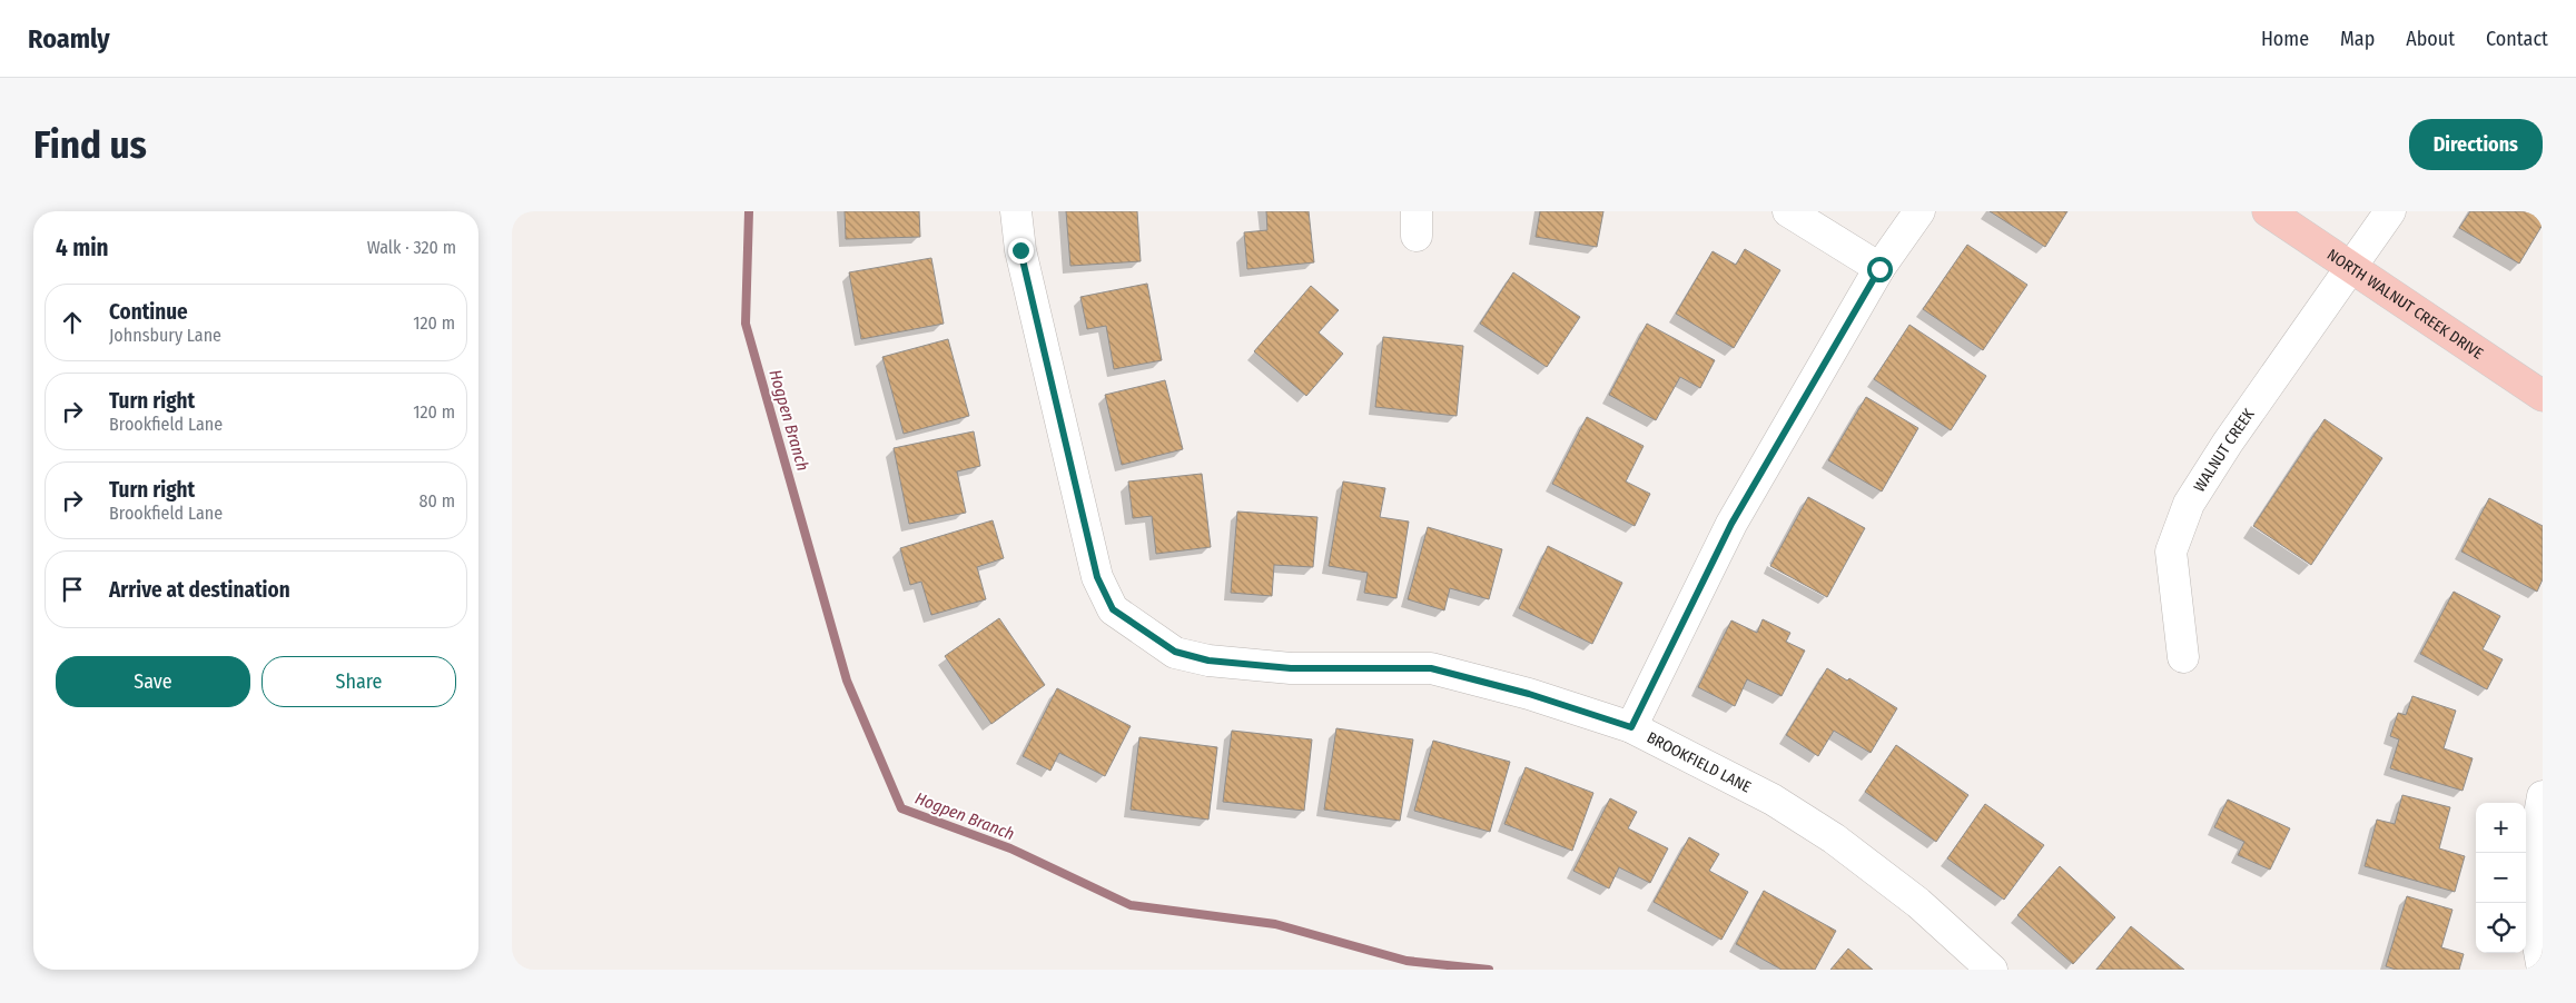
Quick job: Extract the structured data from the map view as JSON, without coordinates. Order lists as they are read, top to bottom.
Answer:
{
  "streets": {
    "main road": ["NORTH WALNUT CREEK DRIVE"],
    "street": ["WALNUT CREEK", "BROOKFIELD LANE"]
  },
  "crossings": [
    ["NORTH WALNUT CREEK DRIVE", "WALNUT CREEK"]
  ],
  "water": ["Hogpen Branch"],
  "page": {
    "header": "Roamly",
    "nav": [
      "Home",
      "Map",
      "About",
      "Contact"
    ],
    "buttons": [
      "Directions",
      ["Save", "Share"]
    ],
    "title": "Find us",
    "heading": ["4 min", "Walk · 320 m"],
    "list": [
      ["Continue", "Johnsbury Lane", "120 m"],
      ["Turn right", "Brookfield Lane", "120 m"],
      ["Turn right", "Brookfield Lane", "80 m"],
      "Arrive at destination"
    ],
    "map_buttons": ["+", "−"]
  }
}
